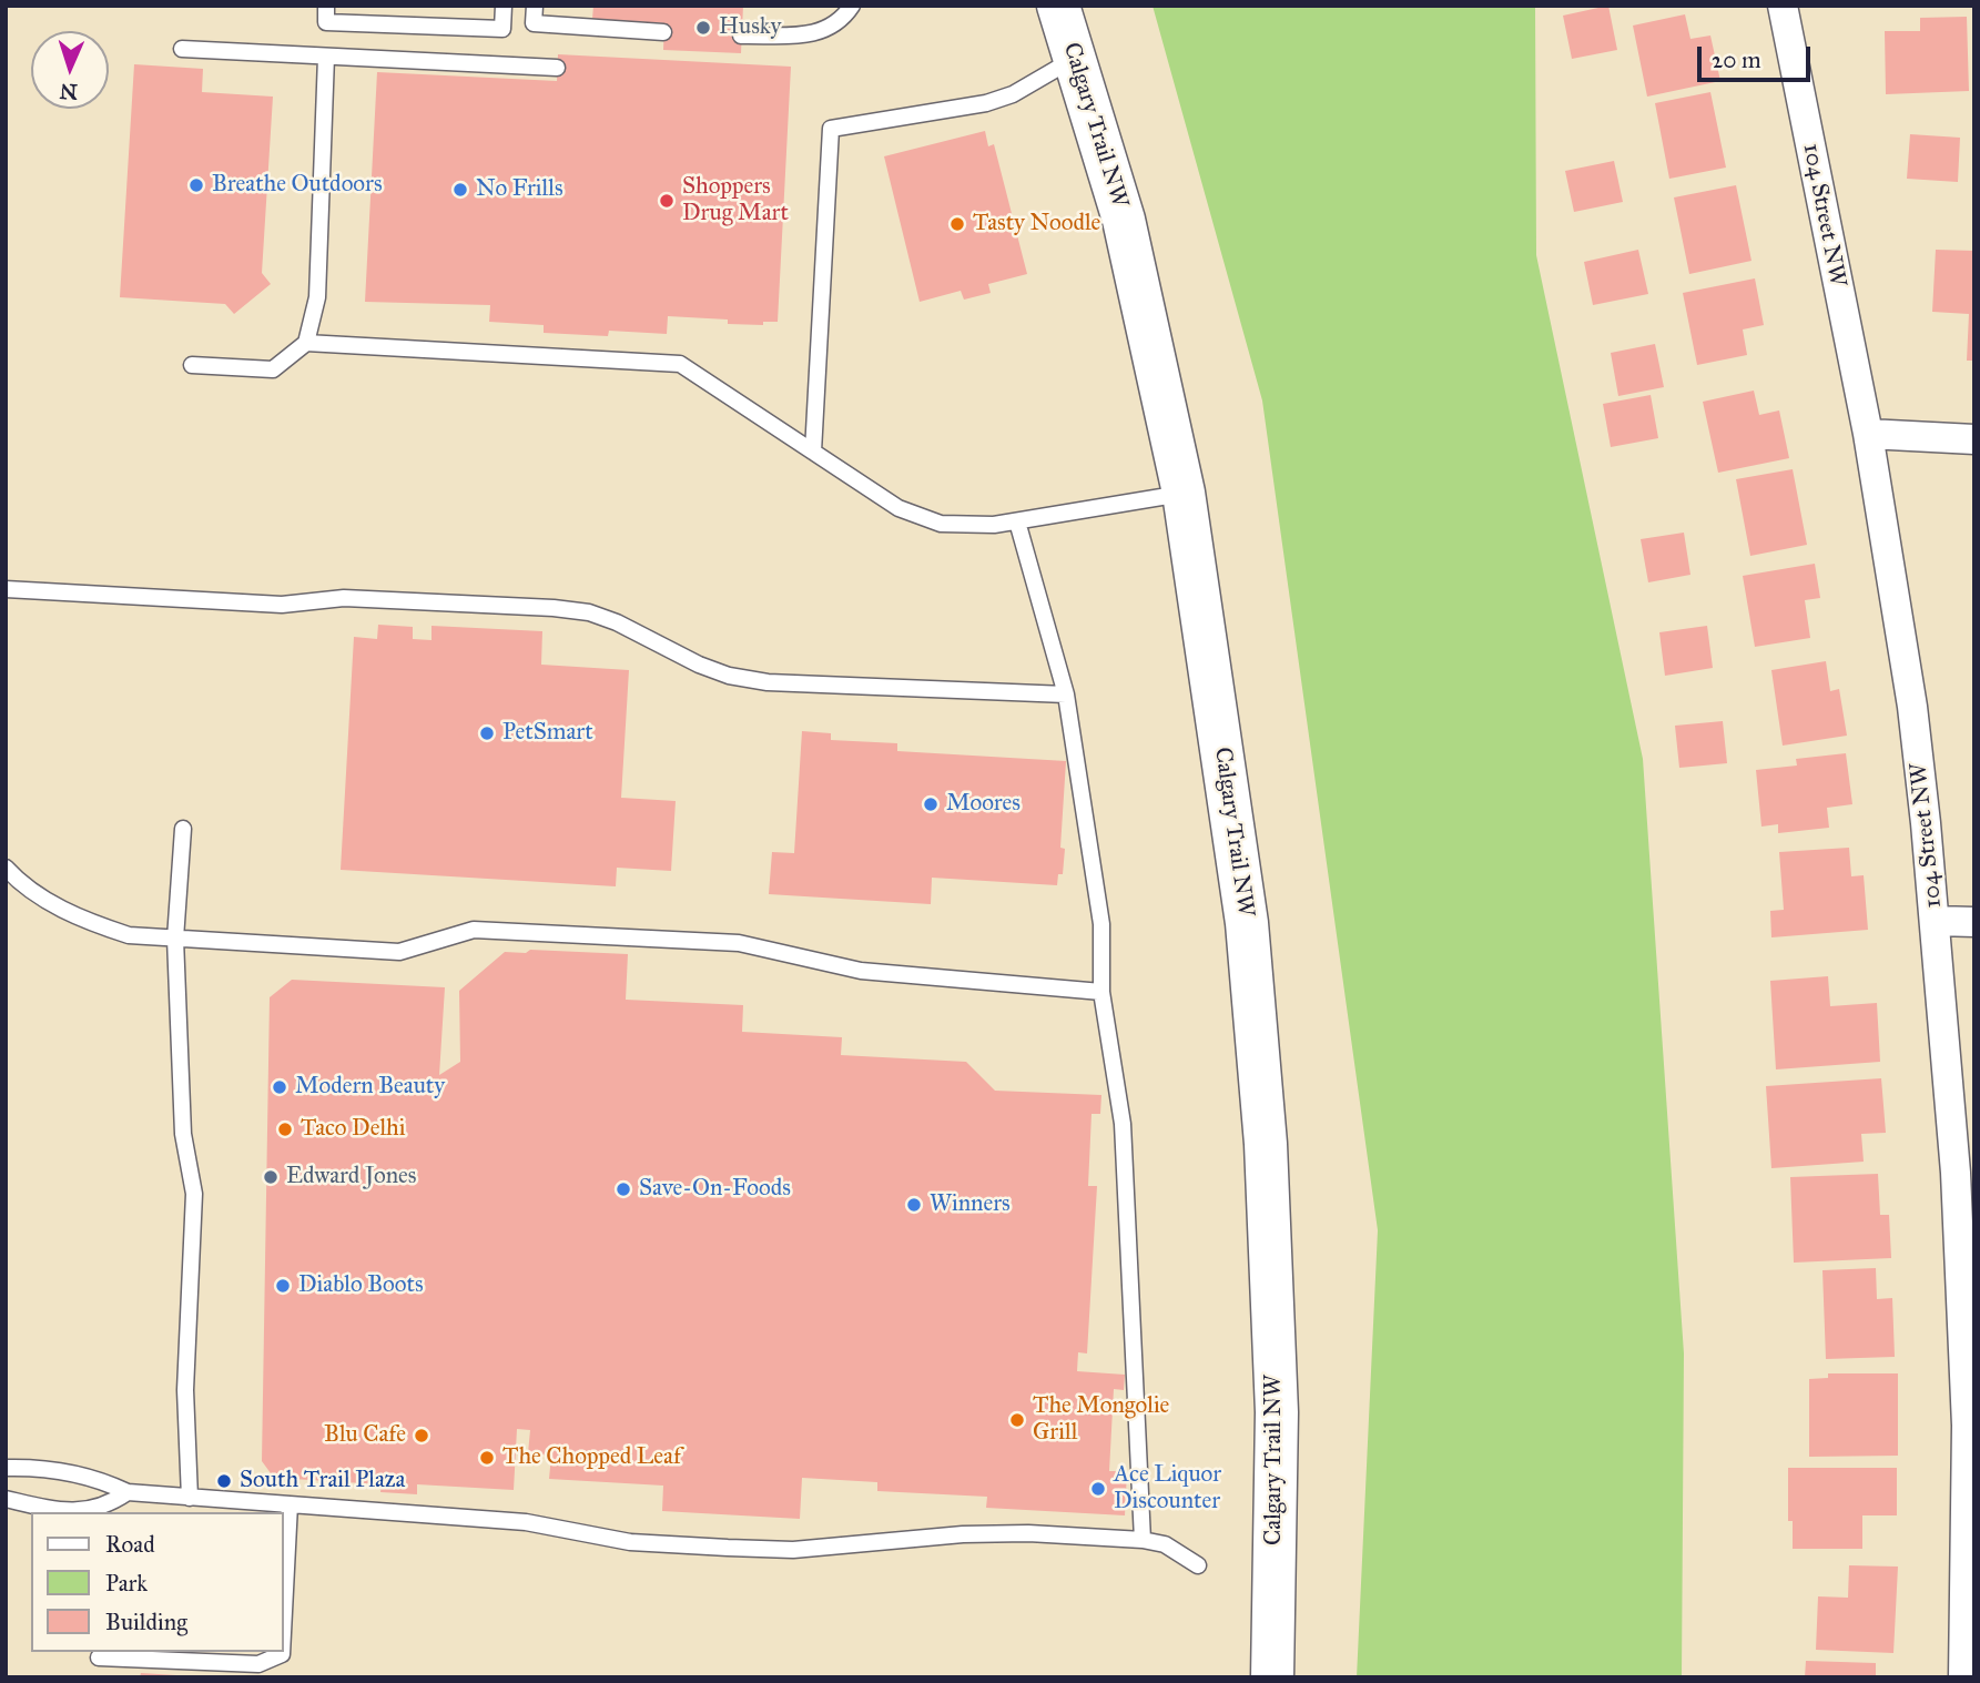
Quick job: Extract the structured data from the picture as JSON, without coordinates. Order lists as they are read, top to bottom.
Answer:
{
  "streets": {
    "highway": ["Calgary Trail NW"],
    "street": ["104 Street NW"]
  },
  "places": [
    "Husky",
    "Breathe Outdoors",
    "No Frills",
    "Shoppers Drug Mart",
    "Tasty Noodle",
    "PetSmart",
    "Moores",
    "Modern Beauty",
    "Taco Delhi",
    "Edward Jones",
    "Save-On-Foods",
    "Winners",
    "Diablo Boots",
    "The Mongolie Grill",
    "Blu Cafe",
    "The Chopped Leaf",
    "South Trail Plaza",
    "Ace Liquor Discounter"
  ],
  "legend": ["Road", "Park", "Building"],
  "scale_bar": "20 m",
  "north": "bottom"
}
